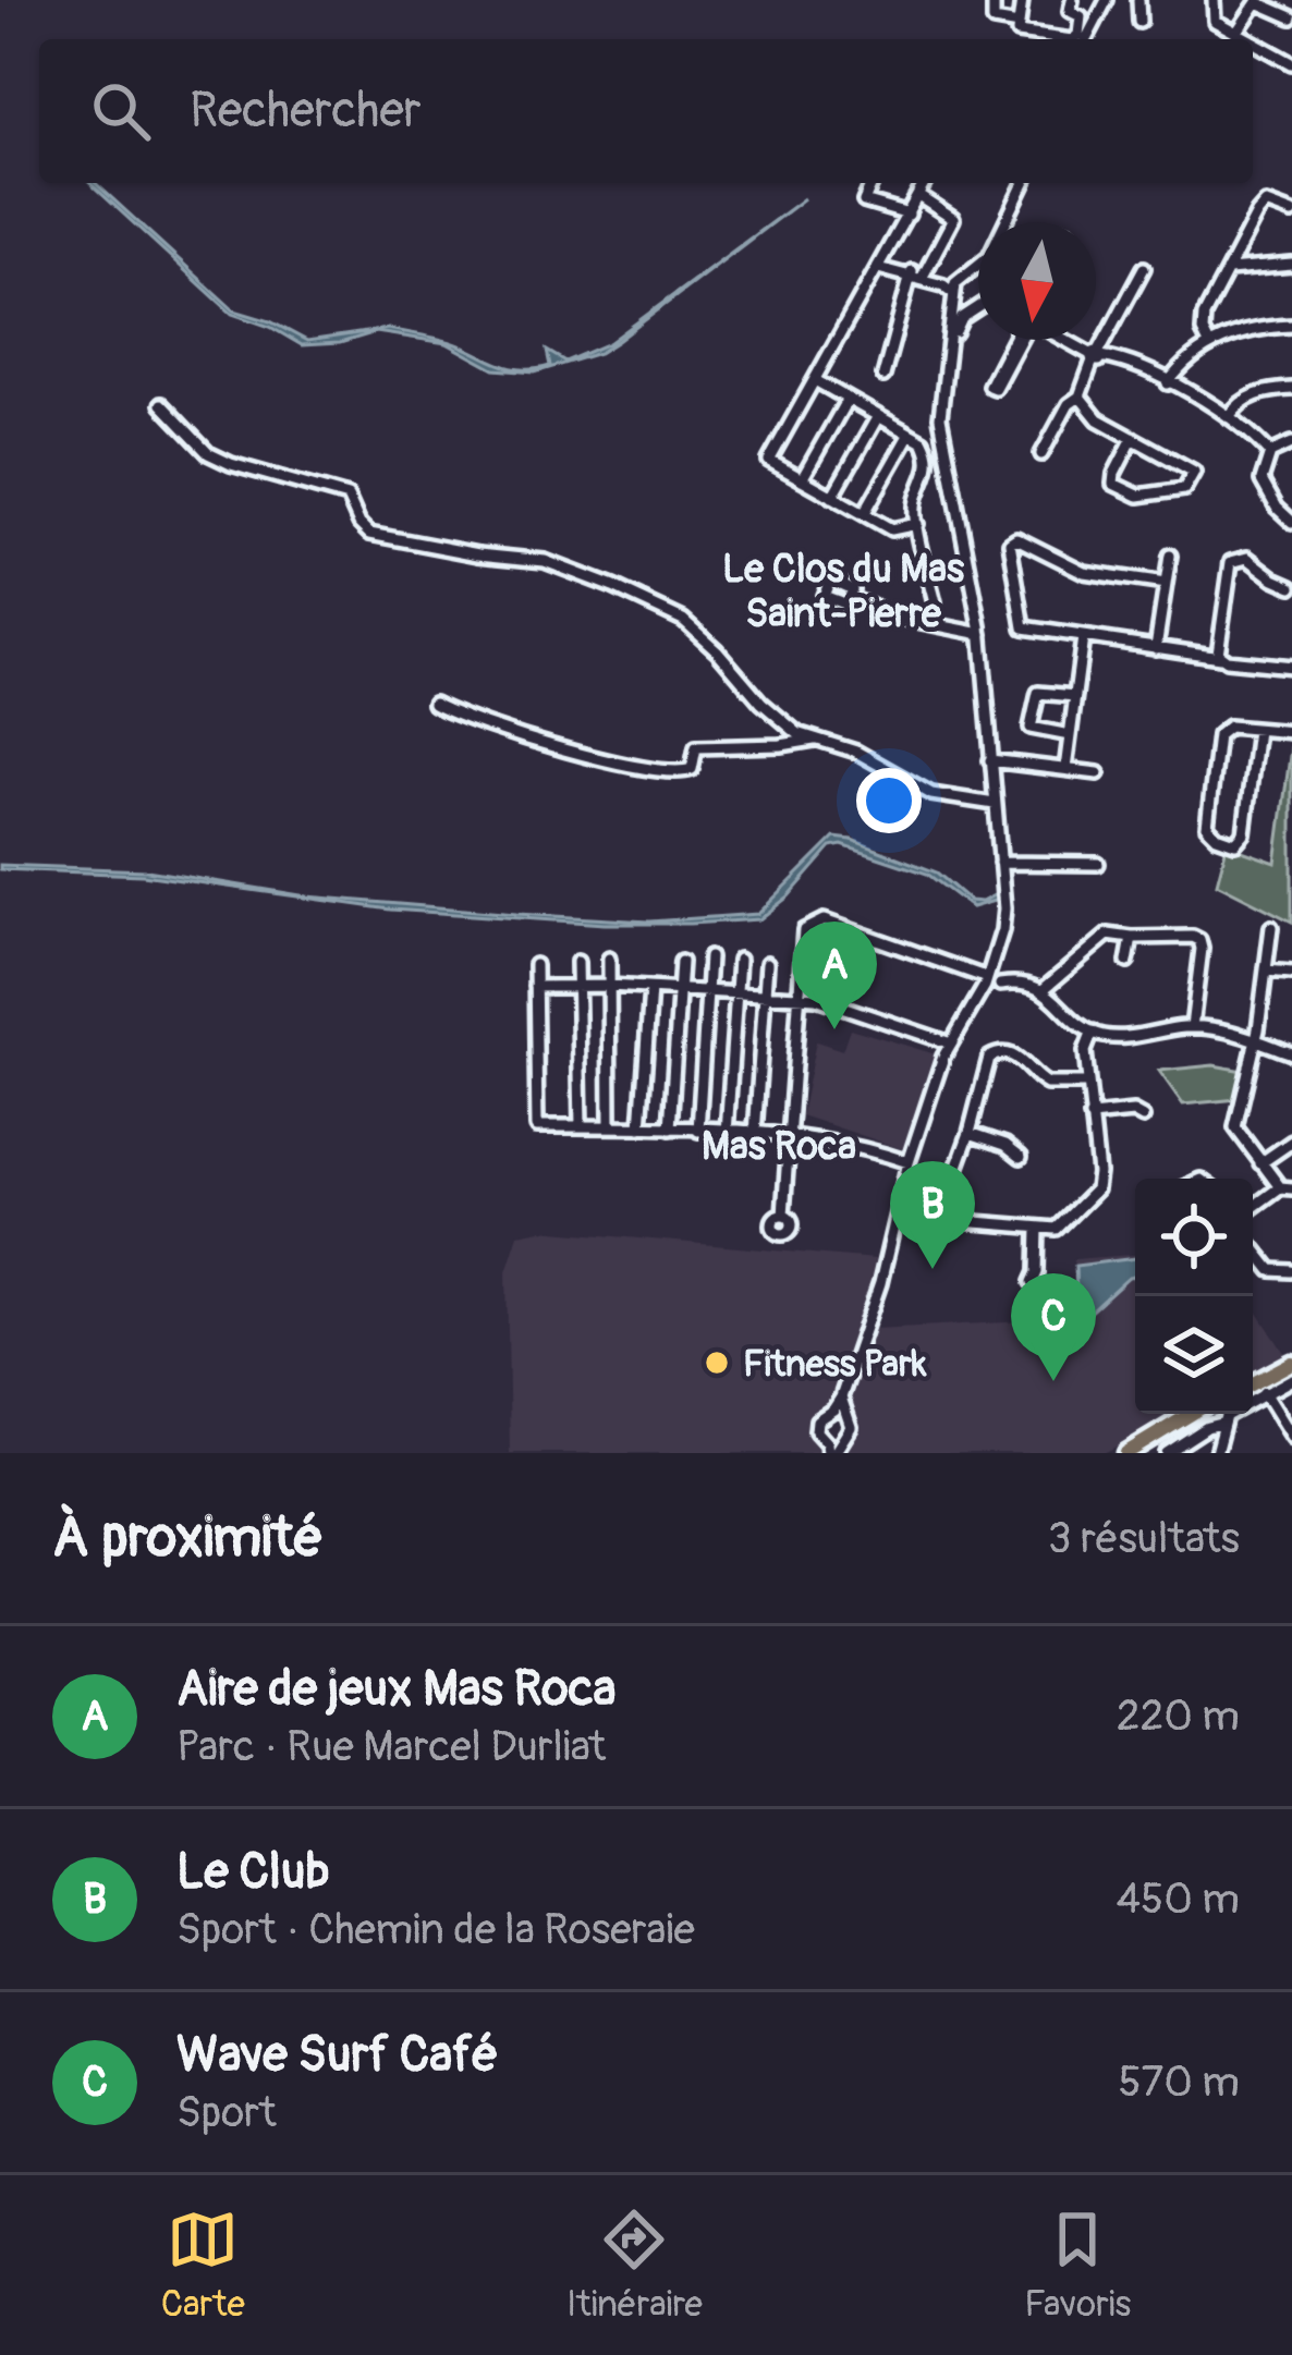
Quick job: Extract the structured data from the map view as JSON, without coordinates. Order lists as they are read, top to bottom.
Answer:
{
  "districts": ["Le Clos du Mas Saint-Pierre", "Mas Roca"],
  "places": ["Fitness Park"],
  "north": "bottom",
  "page": {
    "search": "Rechercher",
    "pins": ["A", "B", "C"],
    "heading": ["À proximité", "3 résultats"],
    "list": [
      {
        "mark": "A",
        "name": "Aire de jeux Mas Roca",
        "note": "Parc · Rue Marcel Durliat",
        "value": "220 m"
      },
      {
        "mark": "B",
        "name": "Le Club",
        "note": "Sport · Chemin de la Roseraie",
        "value": "450 m"
      },
      {
        "mark": "C",
        "name": "Wave Surf Café",
        "note": "Sport",
        "value": "570 m"
      }
    ],
    "nav": ["Carte", "Itinéraire", "Favoris"]
  }
}
